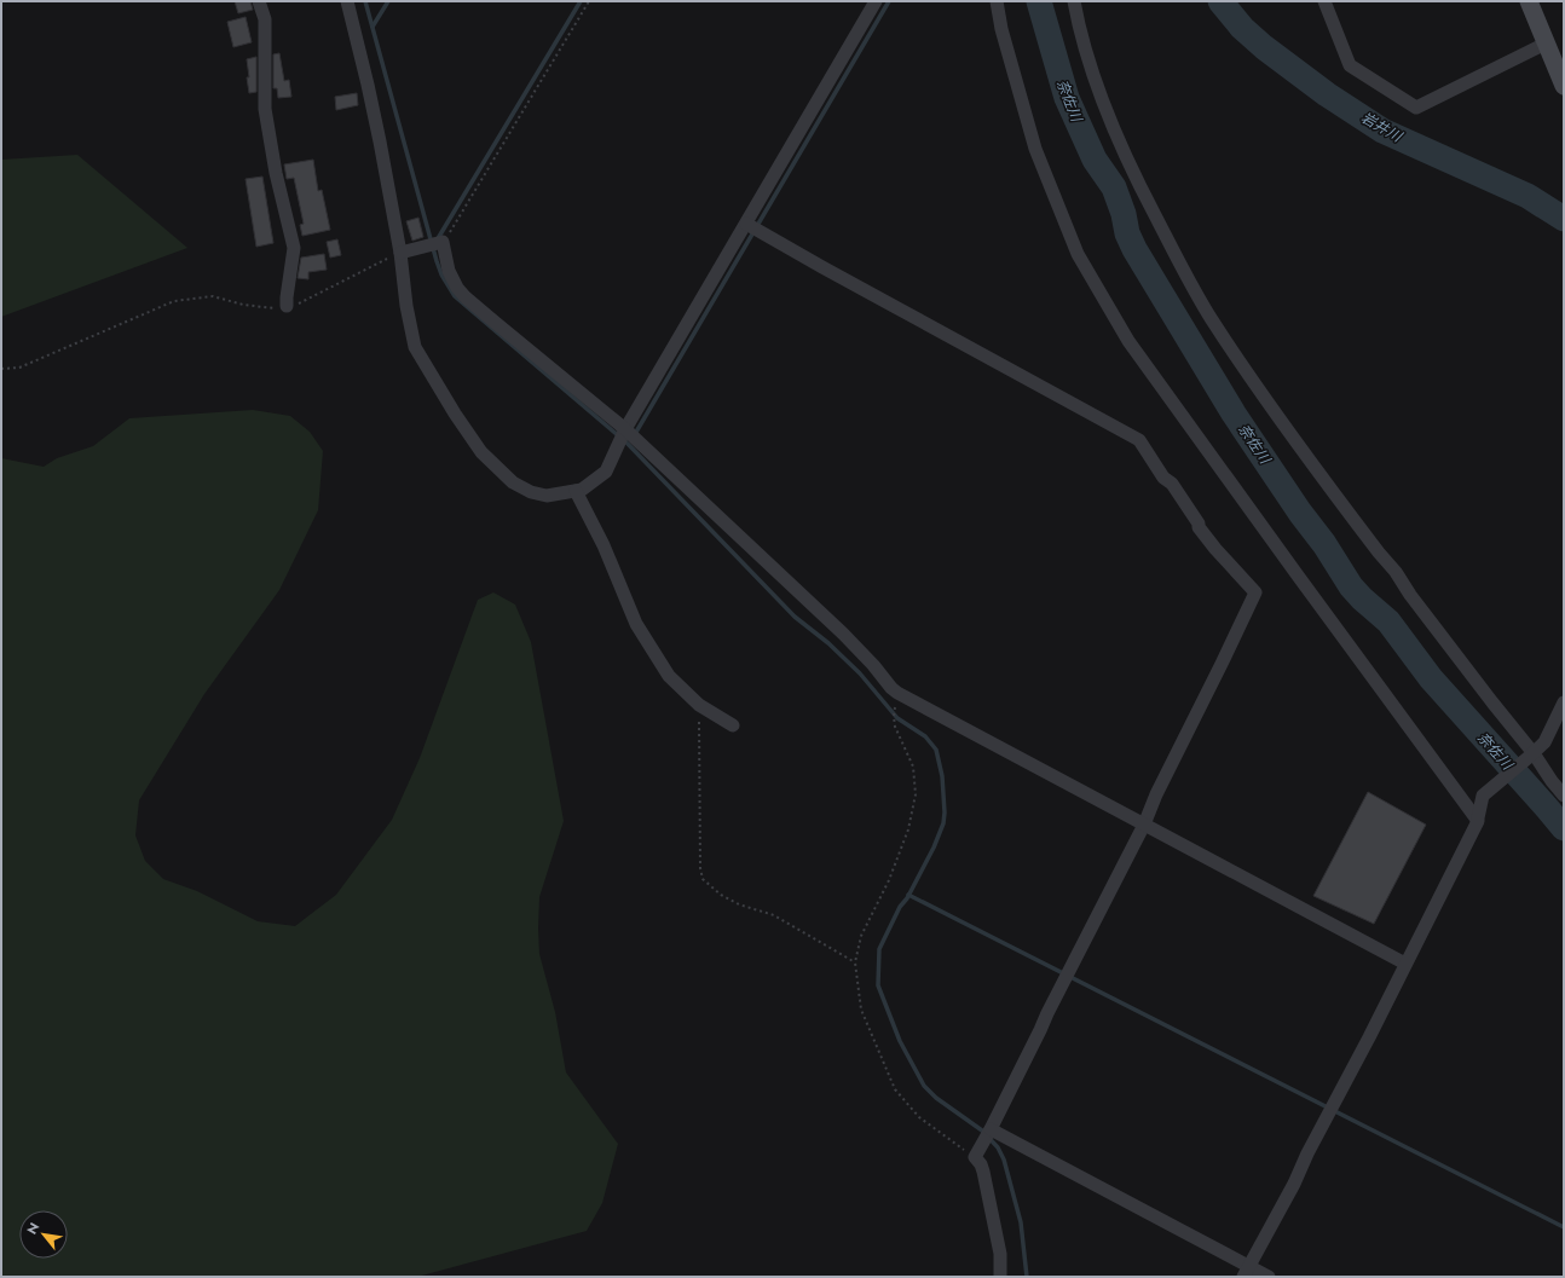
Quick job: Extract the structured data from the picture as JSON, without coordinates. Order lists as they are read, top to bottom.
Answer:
{
  "water": ["奈佐川", "岩井川"],
  "north": "top left"
}
